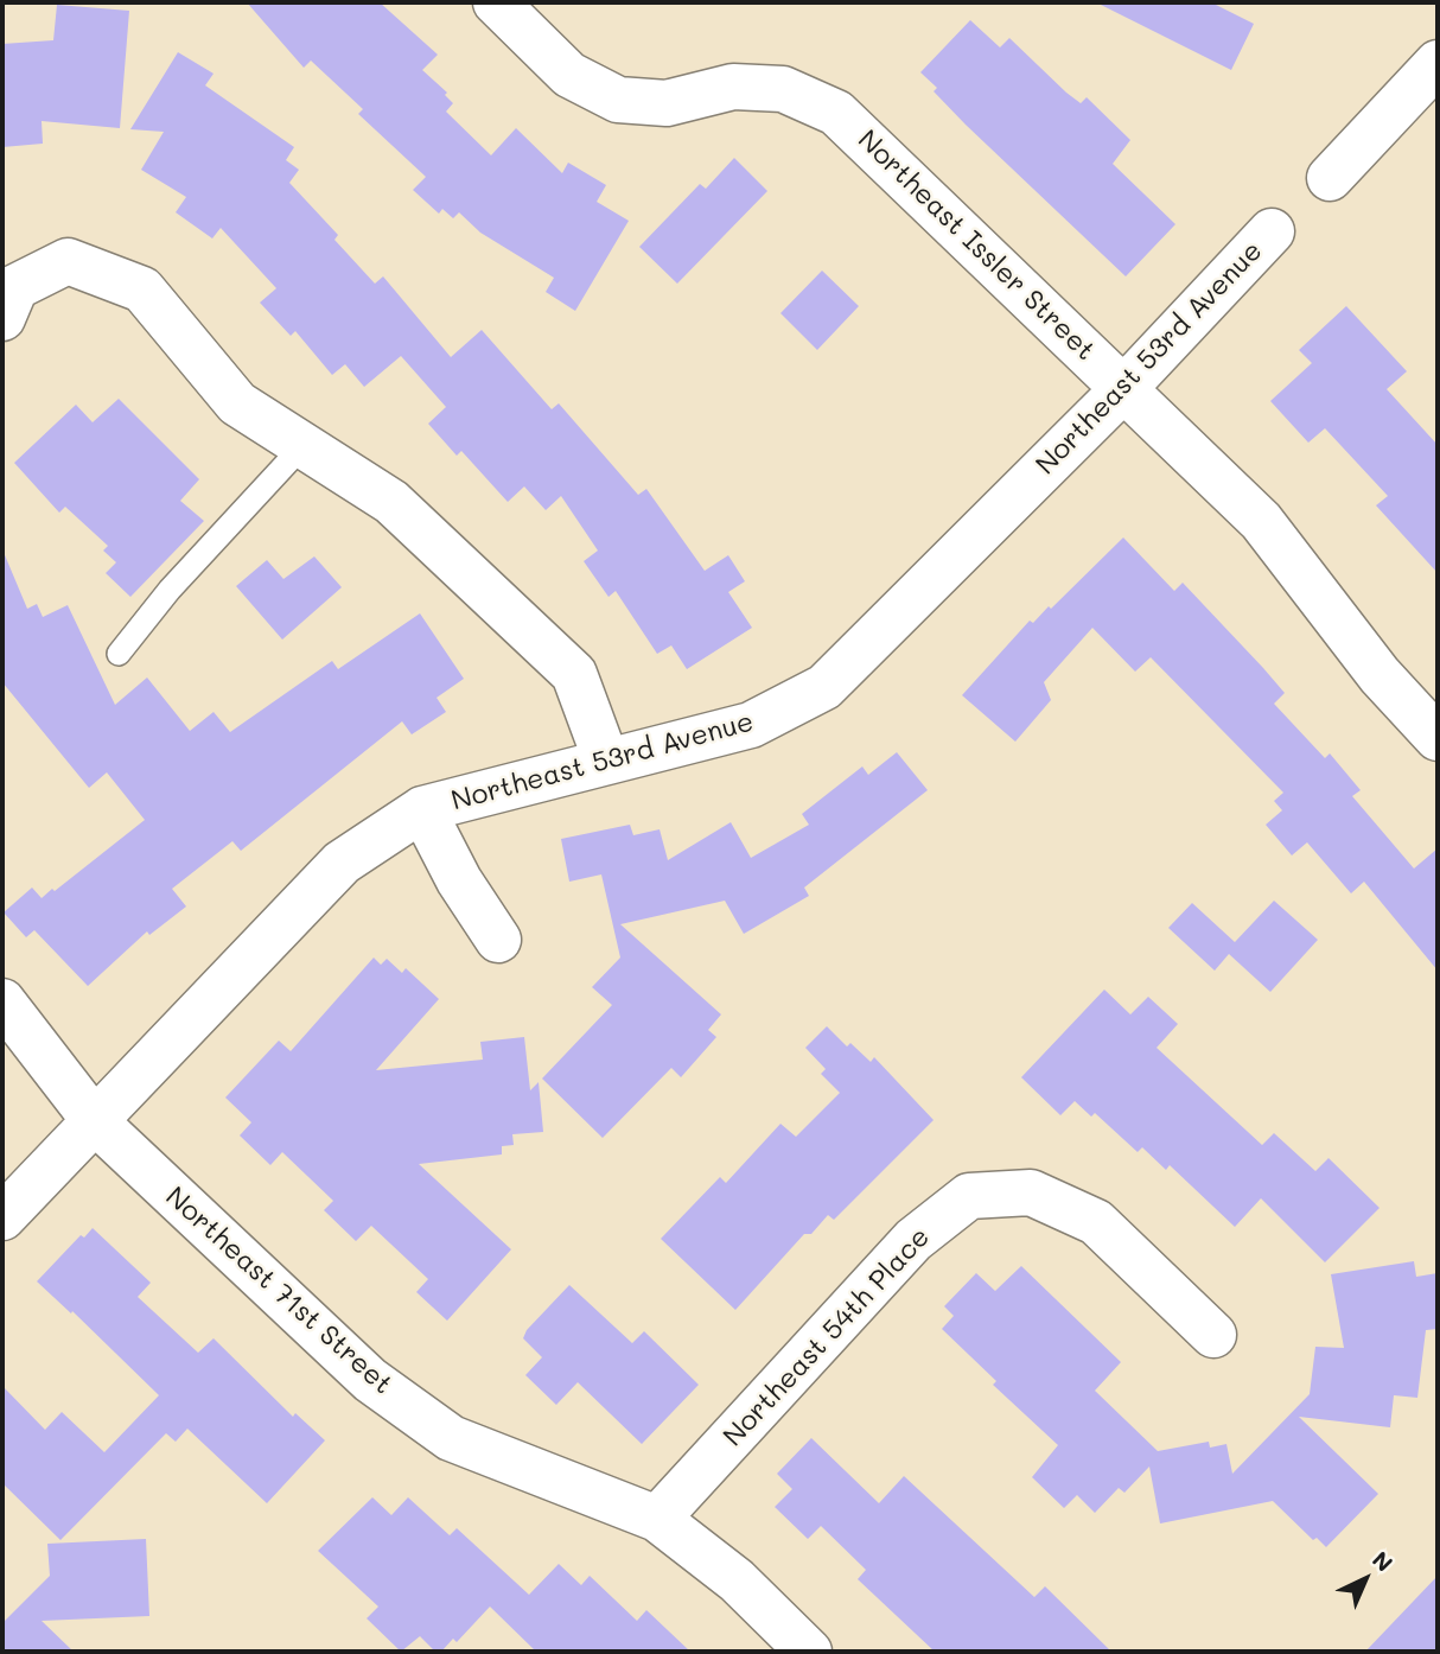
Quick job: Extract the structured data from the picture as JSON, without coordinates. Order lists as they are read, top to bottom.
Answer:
{
  "streets": {
    "street": [
      "Northeast Issler Street",
      "Northeast 53rd Avenue",
      "Northeast 71st Street",
      "Northeast 54th Place"
    ]
  },
  "crossings": [
    ["Northeast Issler Street", "Northeast 53rd Avenue"],
    ["Northeast 53rd Avenue", "Northeast 71st Street"],
    ["Northeast 71st Street", "Northeast 54th Place"]
  ],
  "north": "top right"
}
